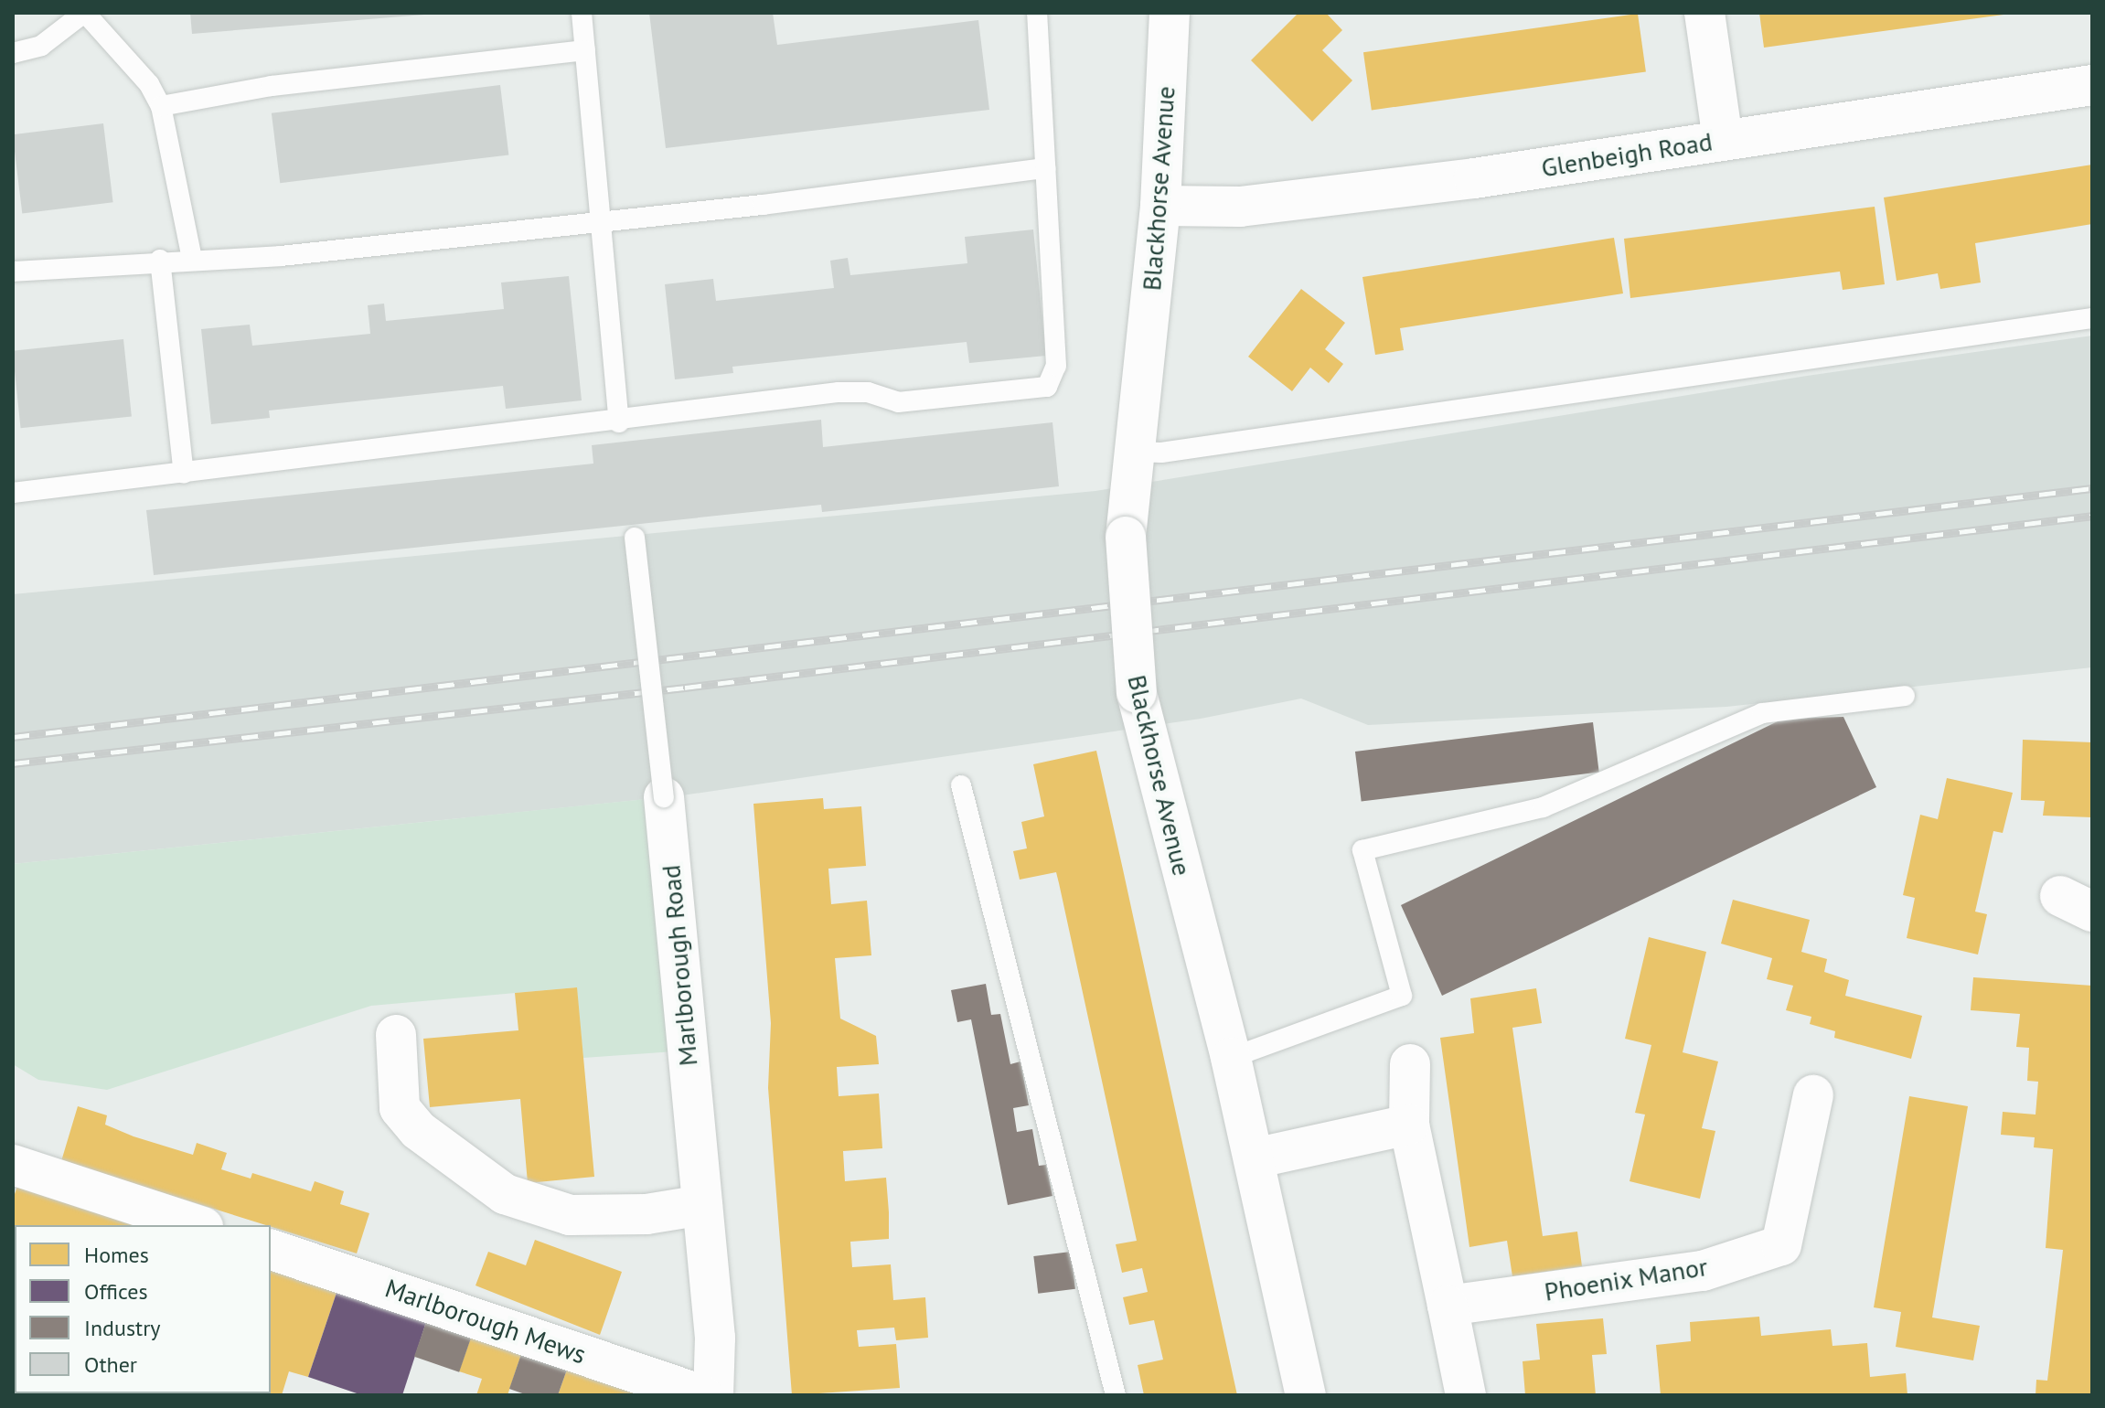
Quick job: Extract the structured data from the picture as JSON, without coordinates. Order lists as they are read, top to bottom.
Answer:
{
  "streets": {
    "street": [
      "Glenbeigh Road",
      "Blackhorse Avenue",
      "Marlborough Road",
      "Phoenix Manor",
      "Marlborough Mews"
    ]
  },
  "crossings": [
    ["Glenbeigh Road", "Blackhorse Avenue"]
  ],
  "legend": [
    "Homes",
    "Offices",
    "Industry",
    "Other"
  ]
}
